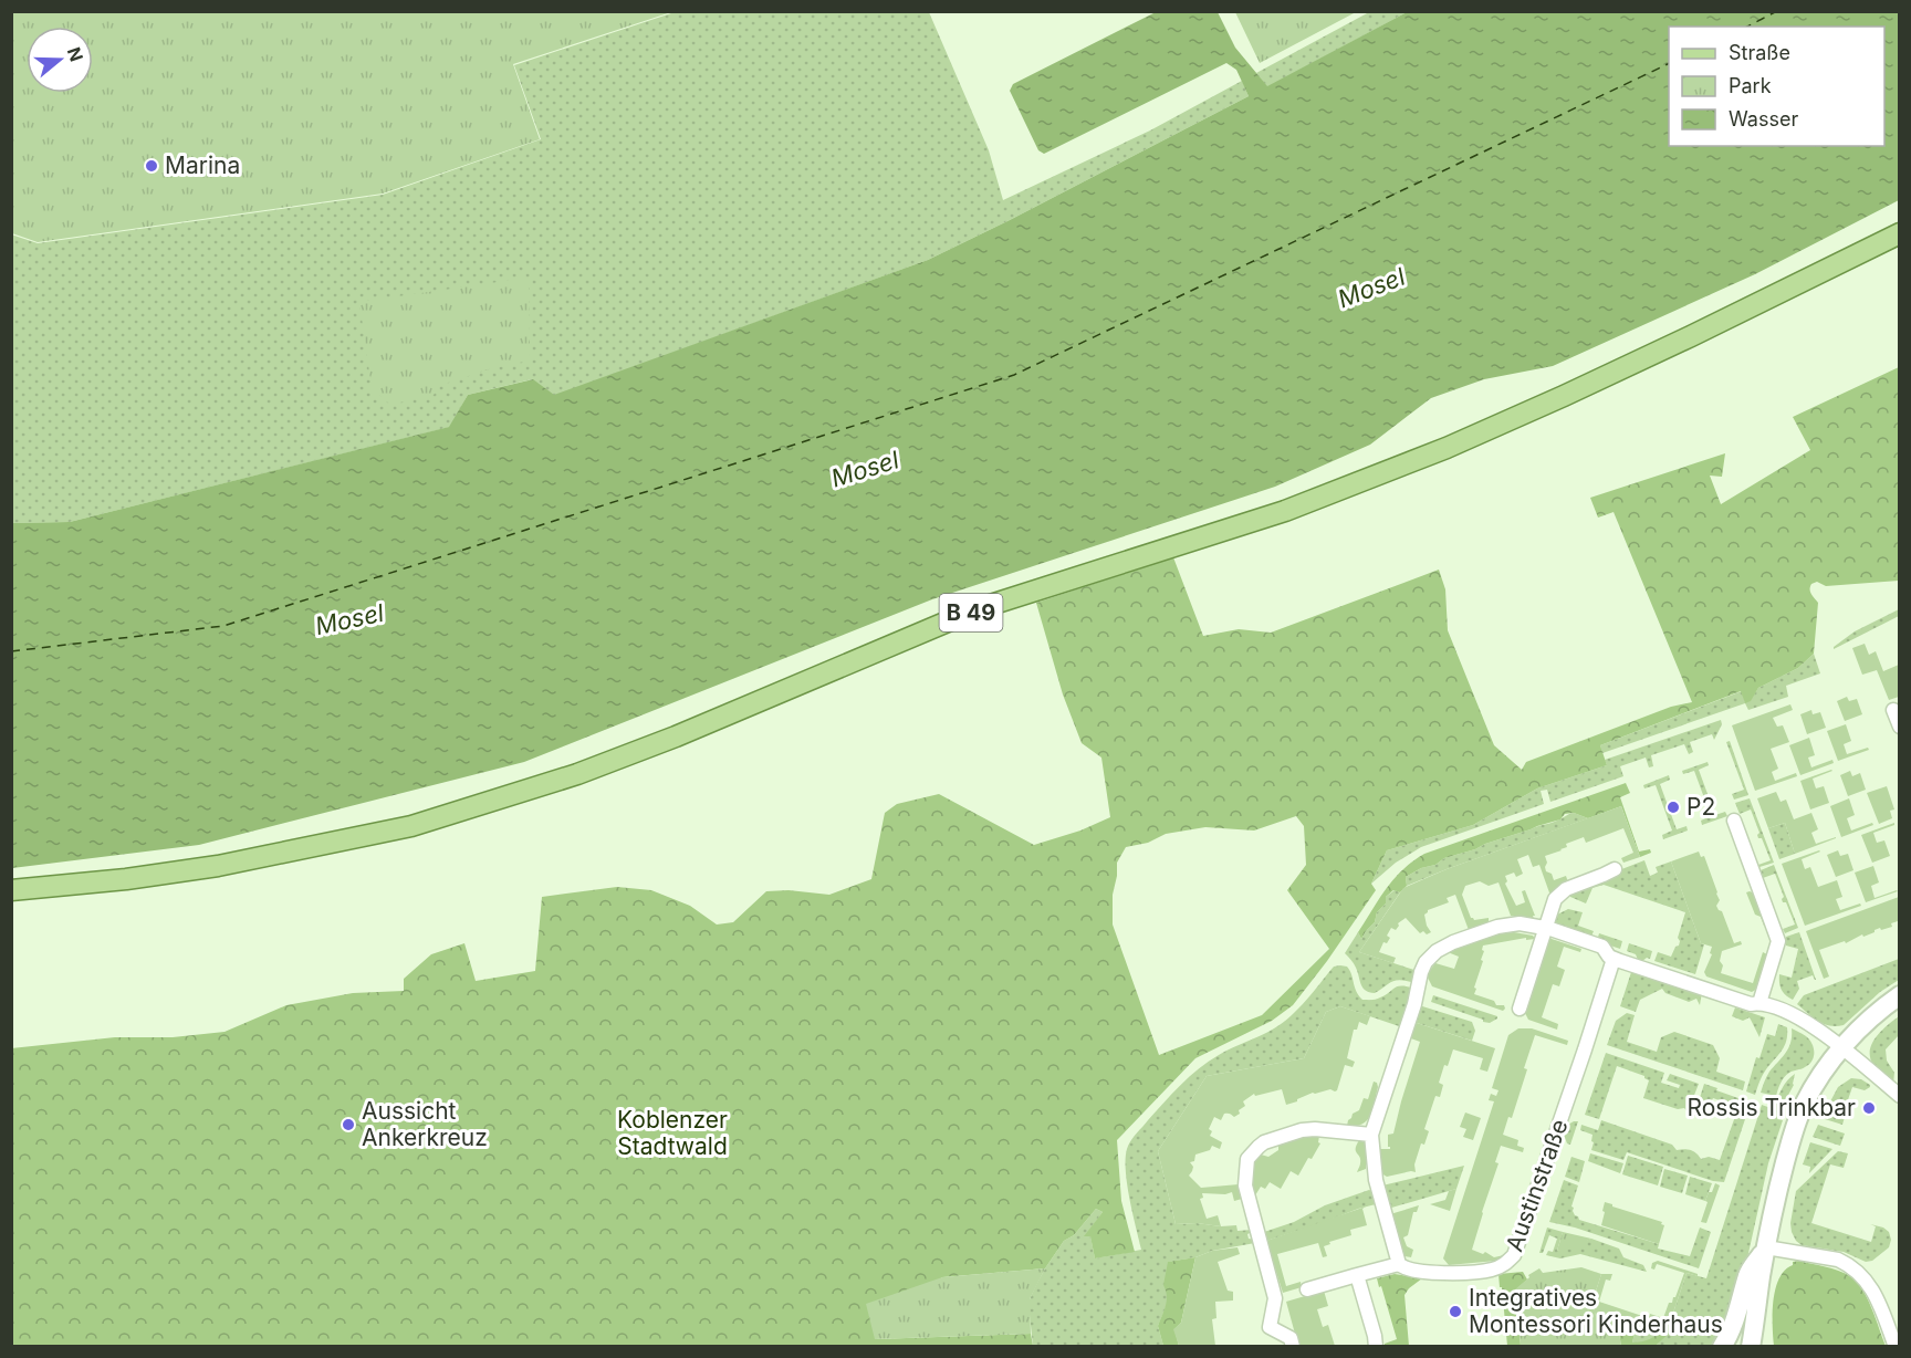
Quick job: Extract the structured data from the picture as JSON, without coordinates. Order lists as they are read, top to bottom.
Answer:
{
  "streets": {
    "main road": ["B 49"],
    "street": ["Austinstraße"]
  },
  "water": ["Mosel"],
  "parks": ["Koblenzer Stadtwald"],
  "places": [
    "Marina",
    "P2",
    "Rossis Trinkbar",
    "Aussicht Ankerkreuz",
    "Integratives Montessori Kinderhaus"
  ],
  "legend": ["Straße", "Park", "Wasser"],
  "north": "right"
}
